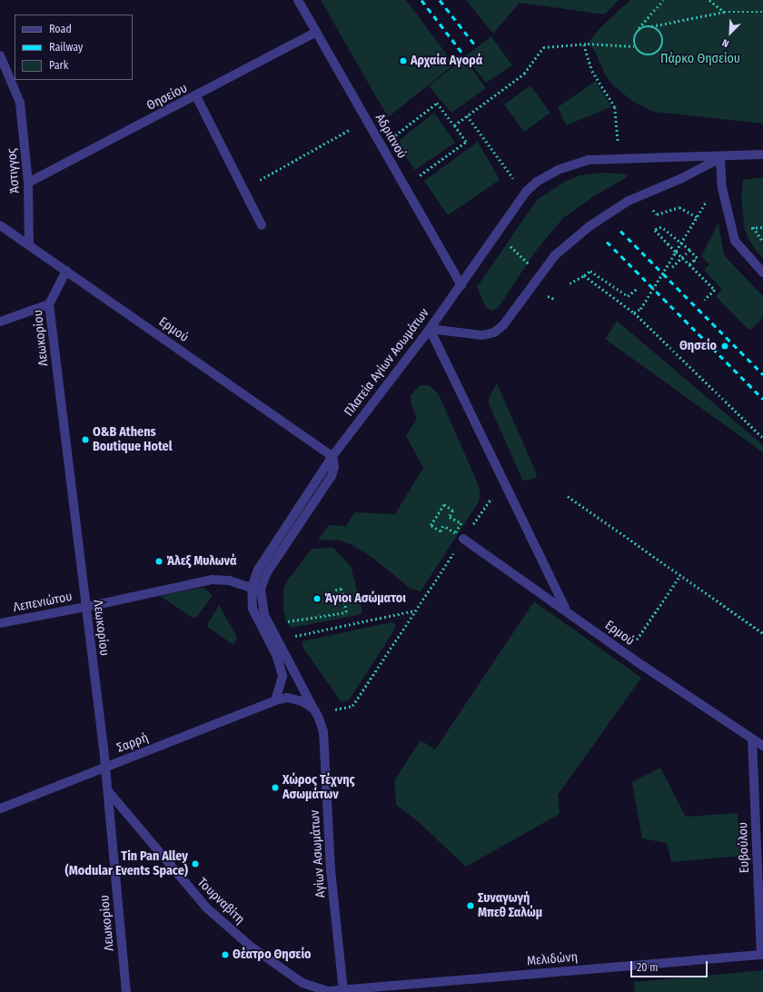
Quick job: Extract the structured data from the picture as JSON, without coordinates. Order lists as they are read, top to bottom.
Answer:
{
  "streets": {
    "street": [
      "Θησείου",
      "Αδριανού",
      "Άστιγγος",
      "Ερμού",
      "Λεωκορίου",
      "Πλατεία Αγίων Ασωμάτων",
      "Λεπενιώτου",
      "Σαρρή",
      "Ευβούλου",
      "Αγίων Ασωμάτων",
      "Τουρναβίτη",
      "Μελιδώνη"
    ]
  },
  "crossings": [
    ["Θησείου", "Αδριανού"],
    ["Θησείου", "Άστιγγος"],
    ["Αδριανού", "Πλατεία Αγίων Ασωμάτων"],
    ["Άστιγγος", "Ερμού"],
    ["Ερμού", "Λεωκορίου"],
    ["Ερμού", "Πλατεία Αγίων Ασωμάτων"],
    ["Ερμού", "Ευβούλου"],
    ["Λεωκορίου", "Λεπενιώτου"],
    ["Λεωκορίου", "Σαρρή"],
    ["Λεωκορίου", "Τουρναβίτη"],
    ["Πλατεία Αγίων Ασωμάτων", "Λεπενιώτου"],
    ["Πλατεία Αγίων Ασωμάτων", "Σαρρή"],
    ["Ευβούλου", "Μελιδώνη"],
    ["Αγίων Ασωμάτων", "Τουρναβίτη"],
    ["Αγίων Ασωμάτων", "Μελιδώνη"],
    ["Τουρναβίτη", "Μελιδώνη"]
  ],
  "parks": ["Πάρκο Θησείου"],
  "places": [
    "Αρχαία Αγορά",
    "Θησείο",
    "O&B Athens Boutique Hotel",
    "Άλεξ Μυλωνά",
    "Άγιοι Ασώματοι",
    "Χώρος Τέχνης Ασωμάτων",
    "Tin Pan Alley (Modular Events Space)",
    "Συναγωγή Μπεθ Σαλώμ",
    "Θέατρο Θησείο"
  ],
  "legend": ["Road", "Railway", "Park"],
  "scale_bar": "20 m",
  "north": "bottom left"
}
